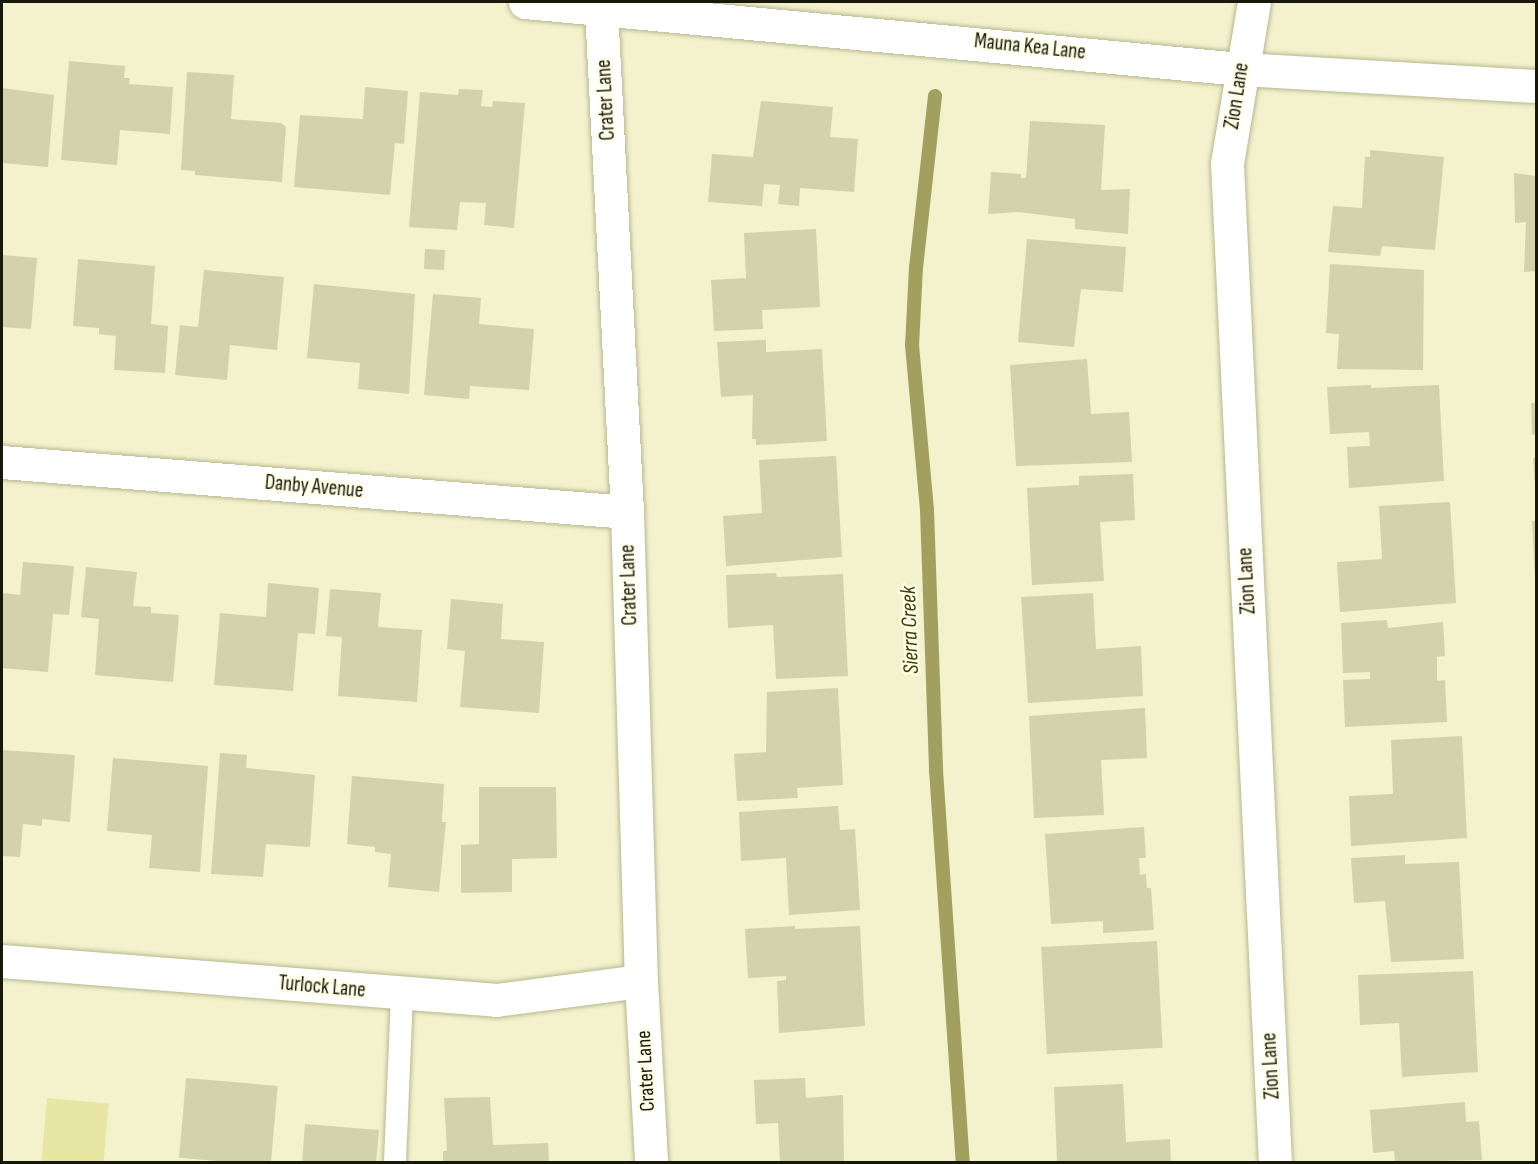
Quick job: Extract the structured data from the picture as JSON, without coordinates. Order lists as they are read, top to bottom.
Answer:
{
  "streets": {
    "street": [
      "Mauna Kea Lane",
      "Zion Lane",
      "Crater Lane",
      "Danby Avenue",
      "Turlock Lane"
    ]
  },
  "crossings": [
    ["Mauna Kea Lane", "Zion Lane"],
    ["Mauna Kea Lane", "Crater Lane"],
    ["Crater Lane", "Danby Avenue"],
    ["Crater Lane", "Turlock Lane"]
  ],
  "water": ["Sierra Creek"]
}
